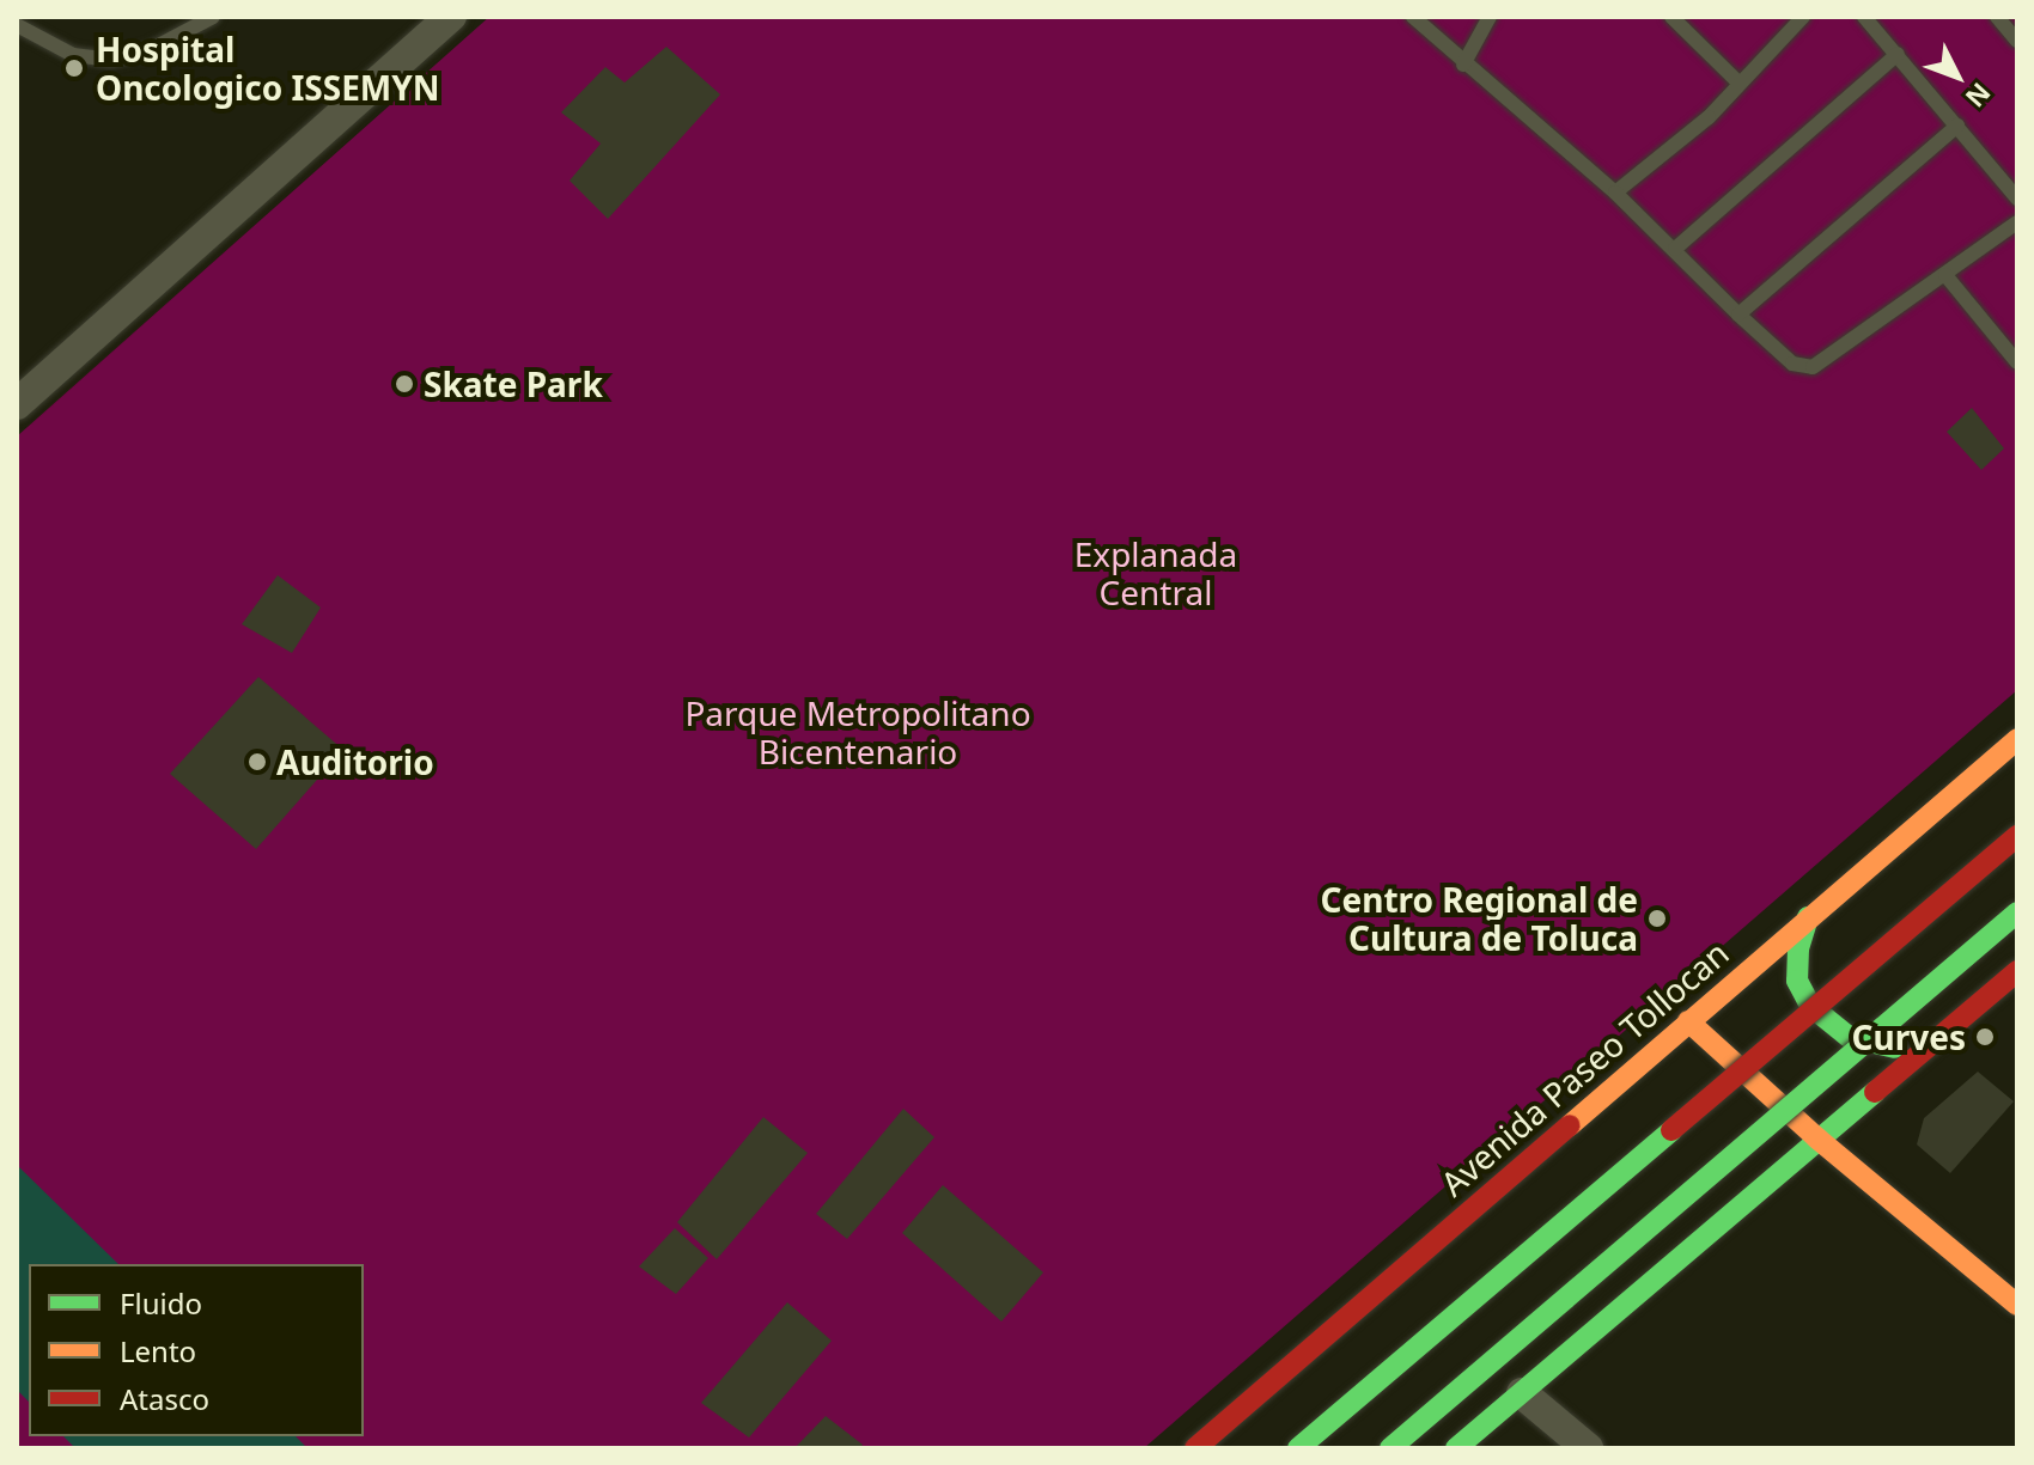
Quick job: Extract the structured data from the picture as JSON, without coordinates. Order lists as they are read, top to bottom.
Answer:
{
  "streets": {
    "main road": ["Avenida Paseo Tollocan"]
  },
  "parks": ["Explanada Central", "Parque Metropolitano Bicentenario"],
  "places": [
    "Hospital Oncologico ISSEMYN",
    "Skate Park",
    "Auditorio",
    "Centro Regional de Cultura de Toluca",
    "Curves"
  ],
  "legend": ["Fluido", "Lento", "Atasco"],
  "north": "bottom right"
}
